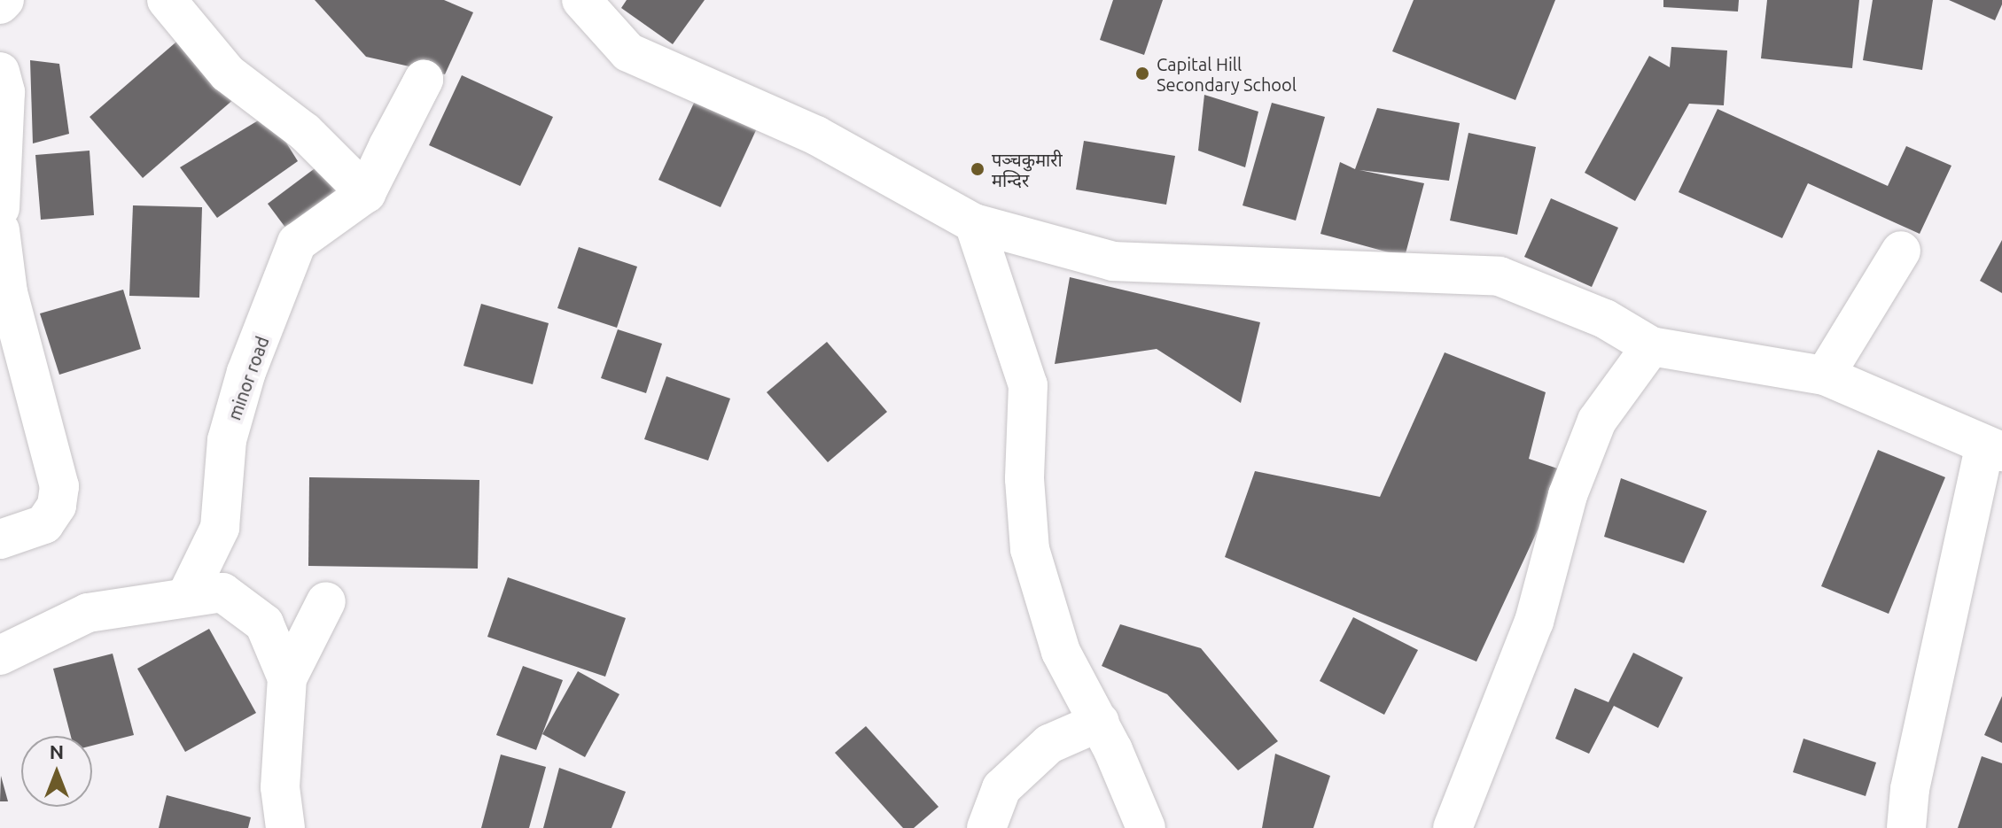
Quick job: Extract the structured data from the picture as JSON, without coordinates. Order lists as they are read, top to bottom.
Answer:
{
  "streets": {
    "street": ["minor road"]
  },
  "places": ["Capital Hill Secondary School", "पञ्चकुमारी मन्दिर"],
  "north": "top"
}
